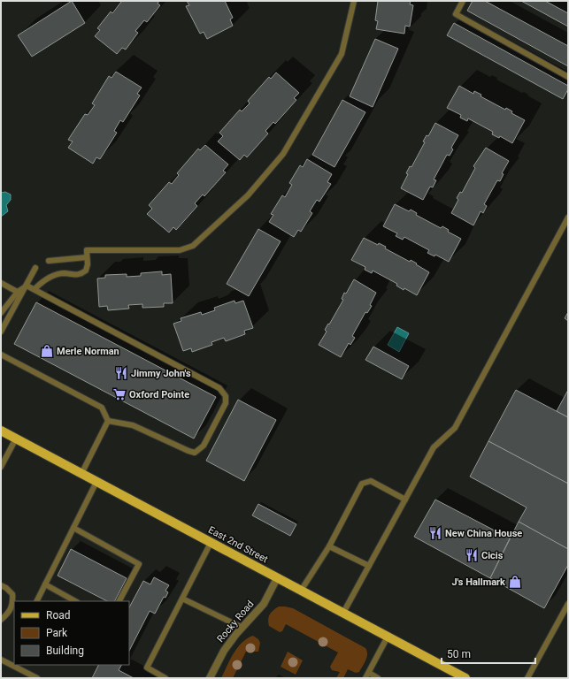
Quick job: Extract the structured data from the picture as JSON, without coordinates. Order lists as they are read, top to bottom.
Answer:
{
  "streets": {
    "main road": ["East 2nd Street"],
    "street": ["Rocky Road"]
  },
  "crossings": [
    ["East 2nd Street", "Rocky Road"]
  ],
  "places": {
    "shop": ["Merle Norman", "J's Hallmark"],
    "restaurant": ["Jimmy John's", "New China House", "Cicis"],
    "supermarket": ["Oxford Pointe"]
  },
  "legend": ["Road", "Park", "Building"],
  "scale_bar": "50 m"
}
